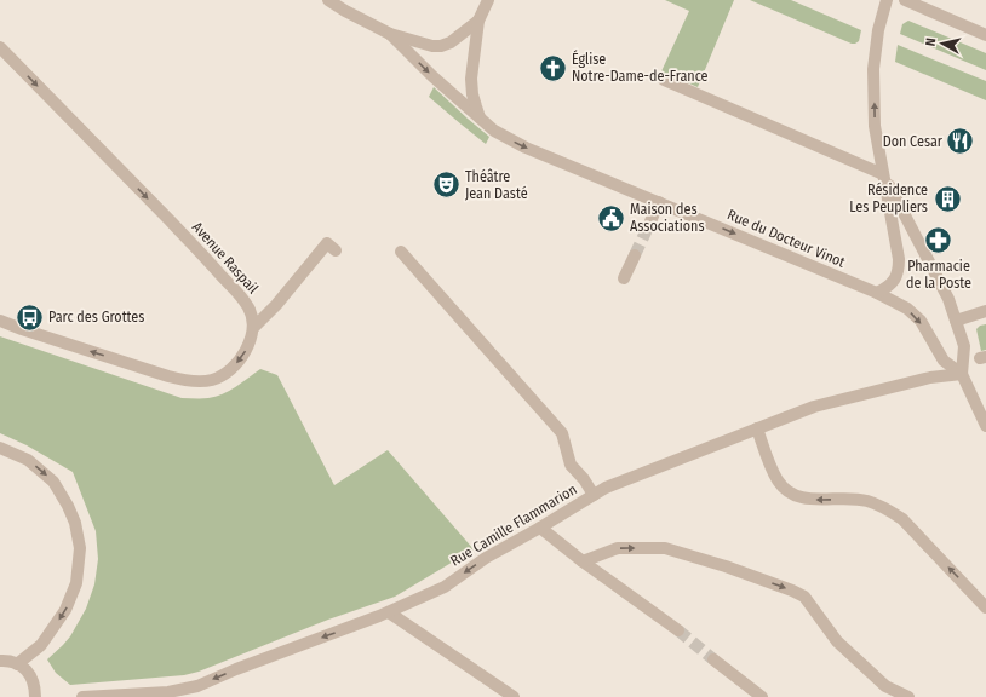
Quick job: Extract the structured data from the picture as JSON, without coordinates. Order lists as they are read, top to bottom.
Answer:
{
  "streets": {
    "street": ["Rue du Docteur Vinot", "Avenue Raspail", "Rue Camille Flammarion"]
  },
  "crossings": [
    ["Rue du Docteur Vinot", "Rue Camille Flammarion"]
  ],
  "one_way": ["Rue du Docteur Vinot", "Avenue Raspail", "Rue Camille Flammarion"],
  "places": {
    "church": ["Église Notre-Dame-de-France"],
    "restaurant": ["Don Cesar"],
    "theatre": ["Théâtre Jean Dasté"],
    "building": ["Résidence Les Peupliers"],
    "public building": ["Maison des Associations"],
    "pharmacy": ["Pharmacie de la Poste"],
    "bus stop": ["Parc des Grottes"]
  },
  "north": "left"
}
